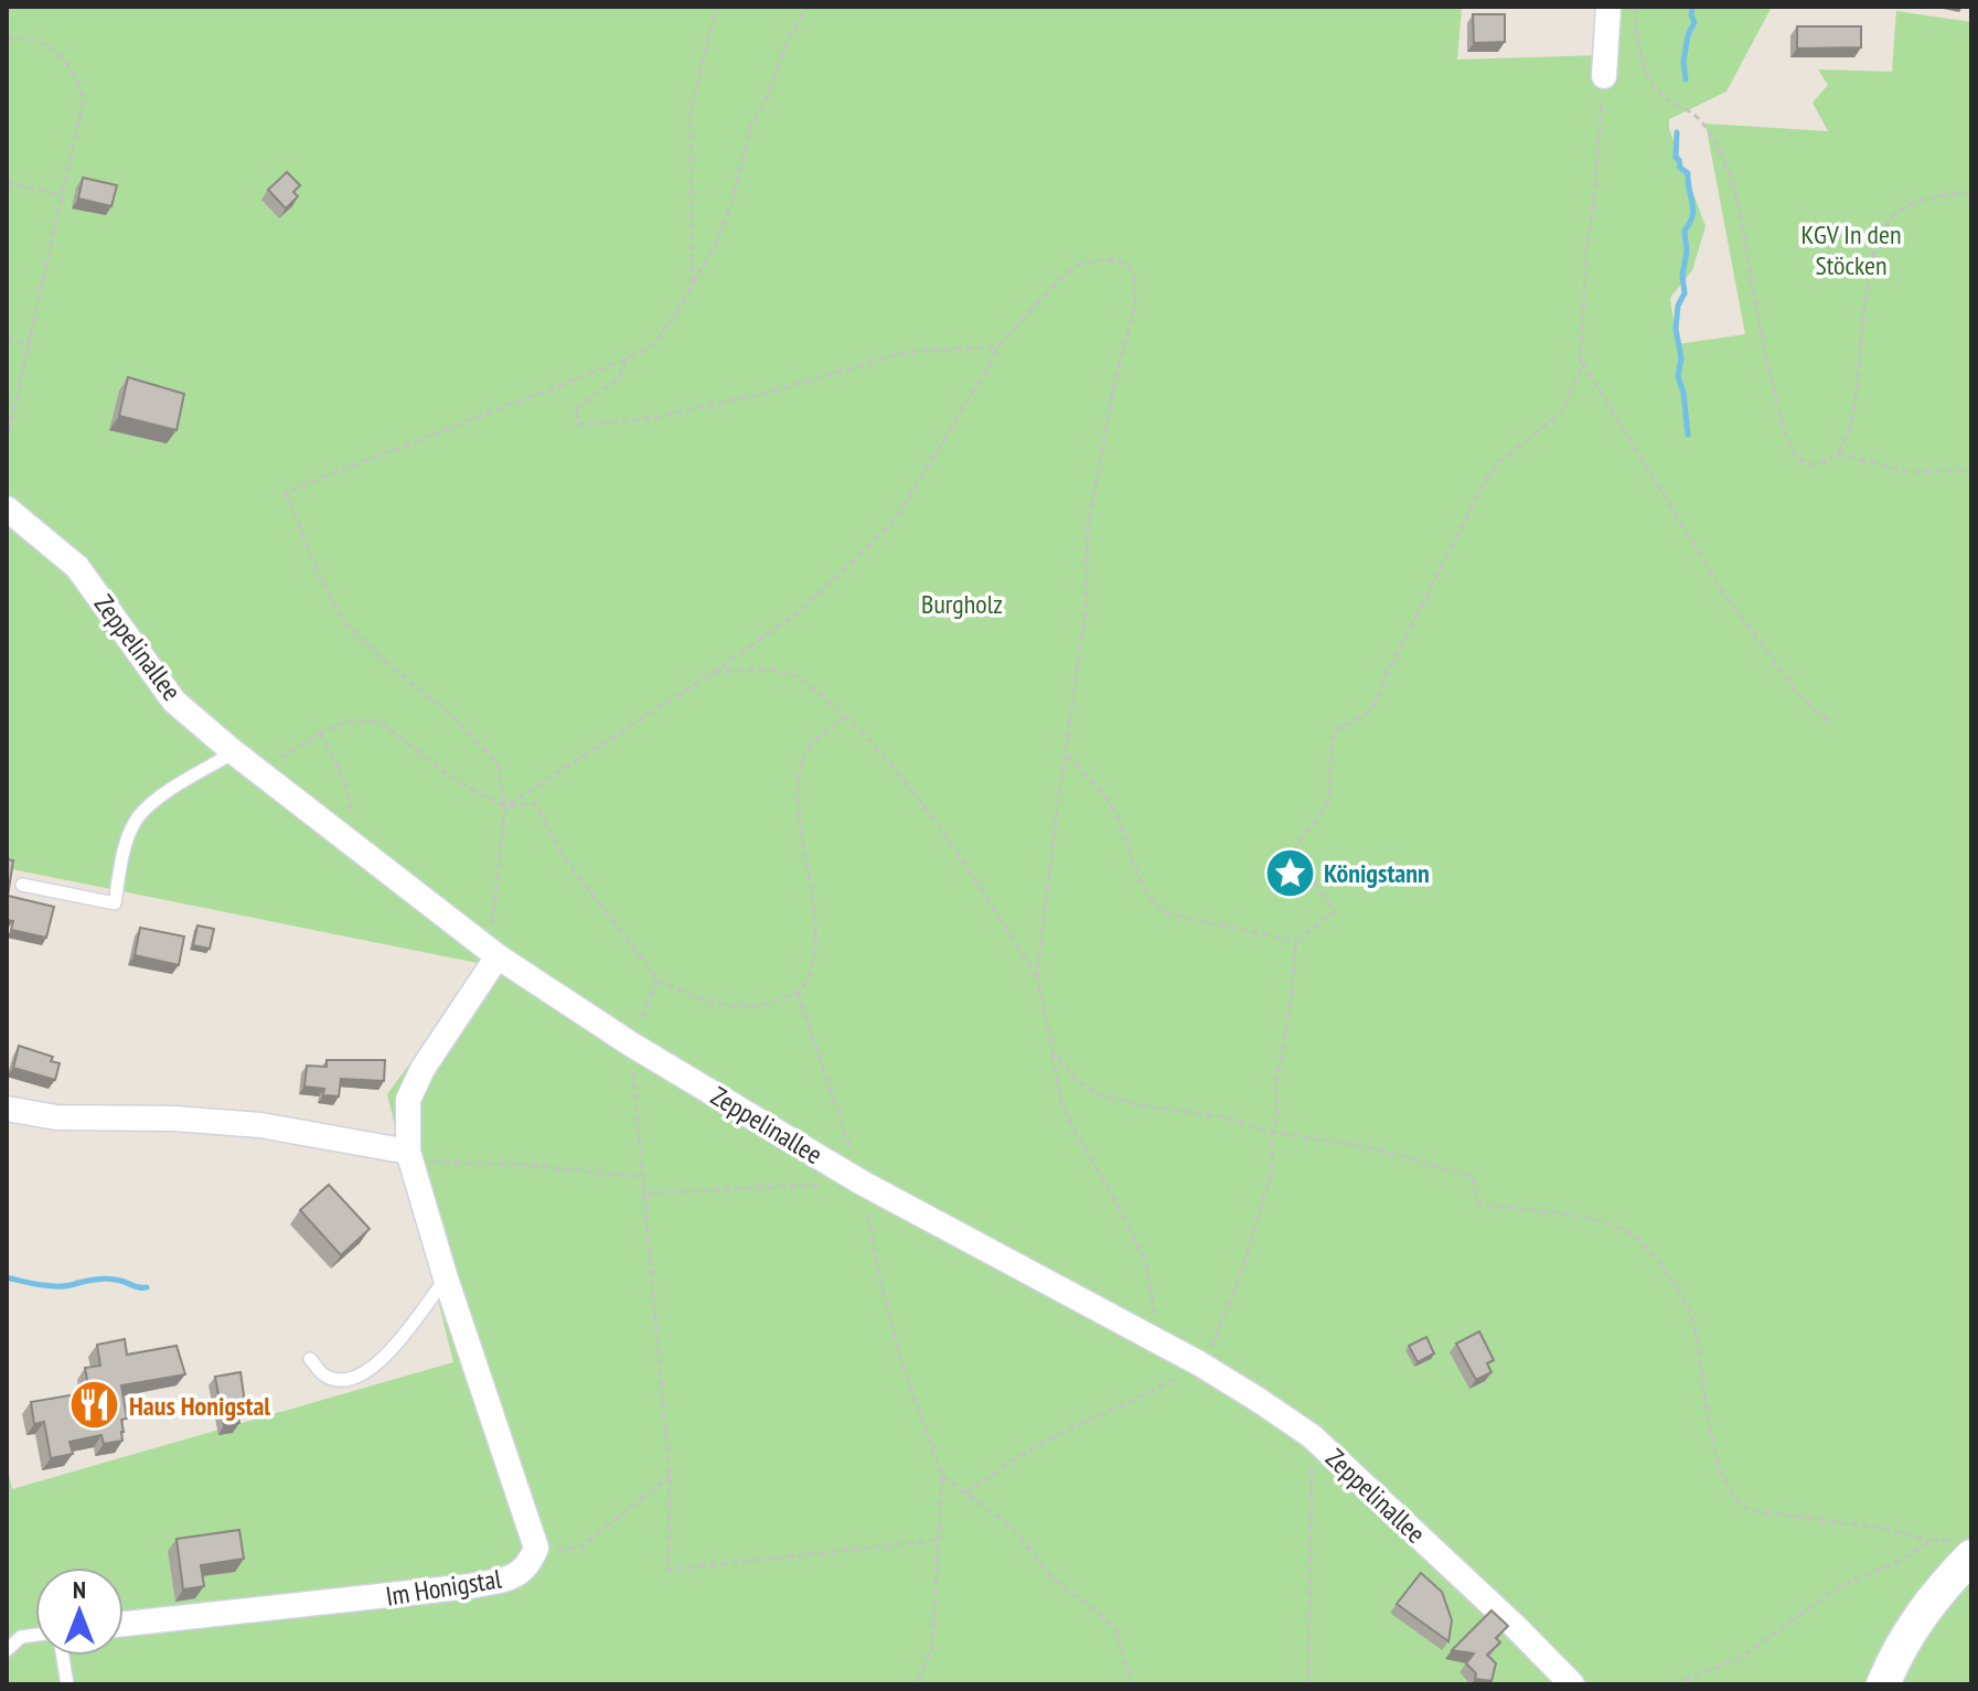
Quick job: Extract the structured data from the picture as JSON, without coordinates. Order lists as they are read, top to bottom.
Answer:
{
  "streets": {
    "street": ["Zeppelinallee", "Im Honigstal"]
  },
  "parks": ["KGV In den Stöcken", "Burgholz"],
  "places": {
    "place": ["Königstann"],
    "restaurant": ["Haus Honigstal"]
  },
  "north": "top"
}
